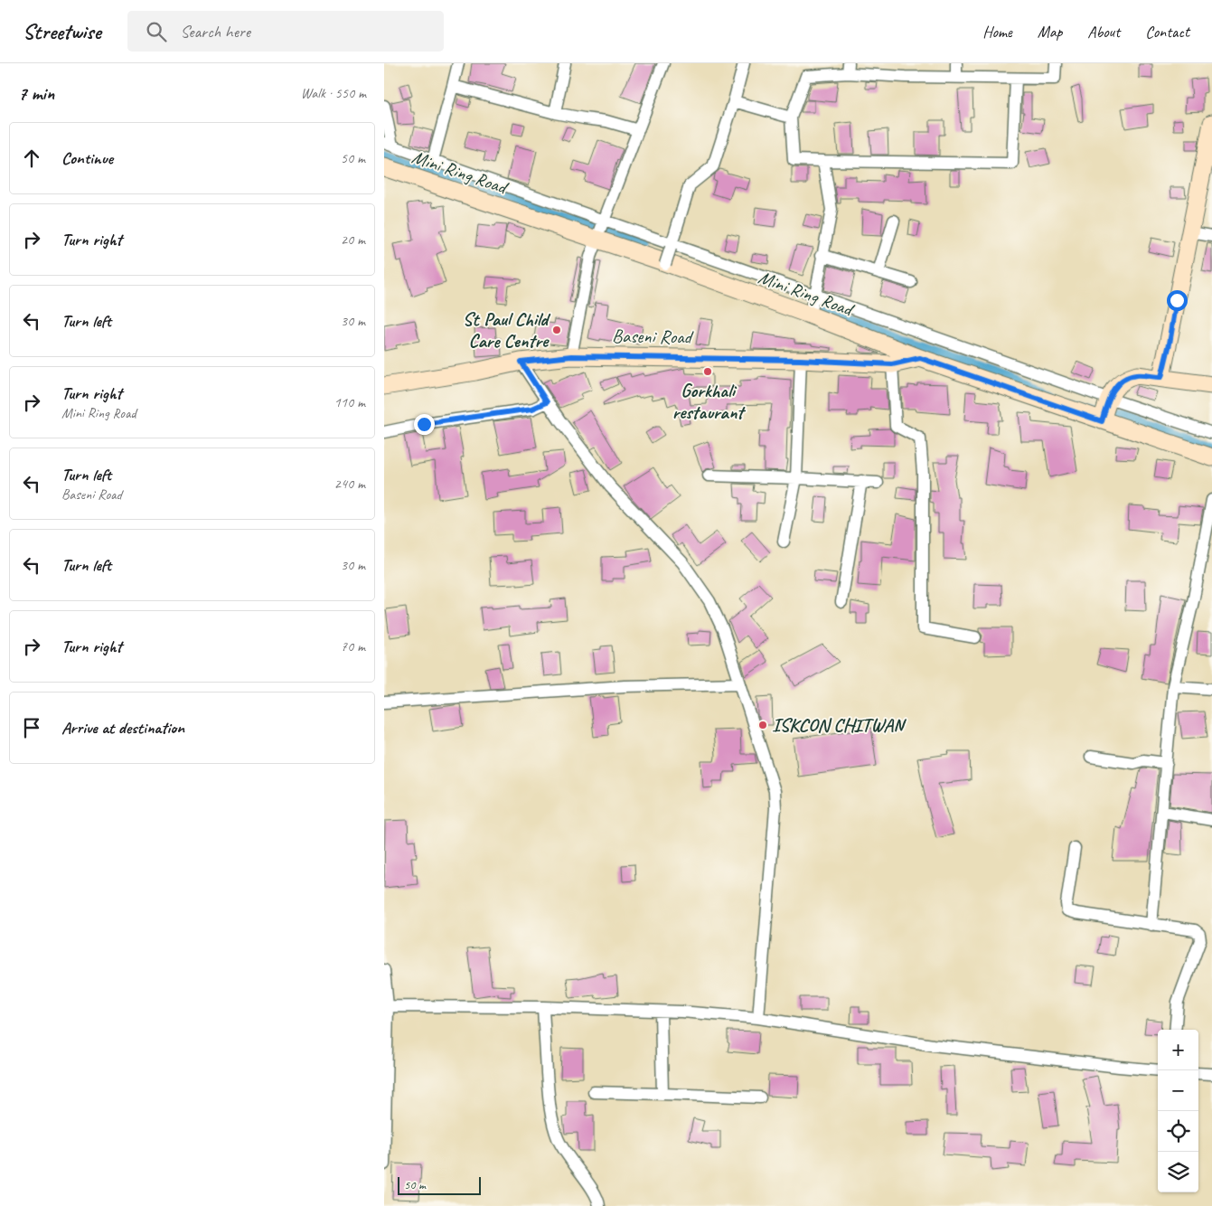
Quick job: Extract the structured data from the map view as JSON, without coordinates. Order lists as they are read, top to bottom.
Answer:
{
  "streets": {
    "street": ["Mini Ring Road", "Baseni Road"]
  },
  "crossings": [
    ["Mini Ring Road", "Baseni Road"]
  ],
  "places": ["St Paul Child Care Centre", "Gorkhali restaurant", "ISKCON CHITWAN"],
  "scale_bar": "50 m",
  "page": {
    "header": "Streetwise",
    "search": "Search here",
    "nav": [
      "Home",
      "Map",
      "About",
      "Contact"
    ],
    "heading": ["7 min", "Walk · 550 m"],
    "list": [
      ["Continue", "50 m"],
      ["Turn right", "20 m"],
      ["Turn left", "30 m"],
      ["Turn right", "Mini Ring Road", "110 m"],
      ["Turn left", "Baseni Road", "240 m"],
      ["Turn left", "30 m"],
      ["Turn right", "70 m"],
      "Arrive at destination"
    ],
    "map_buttons": ["+", "−"],
    "scale": "50 m"
  }
}
